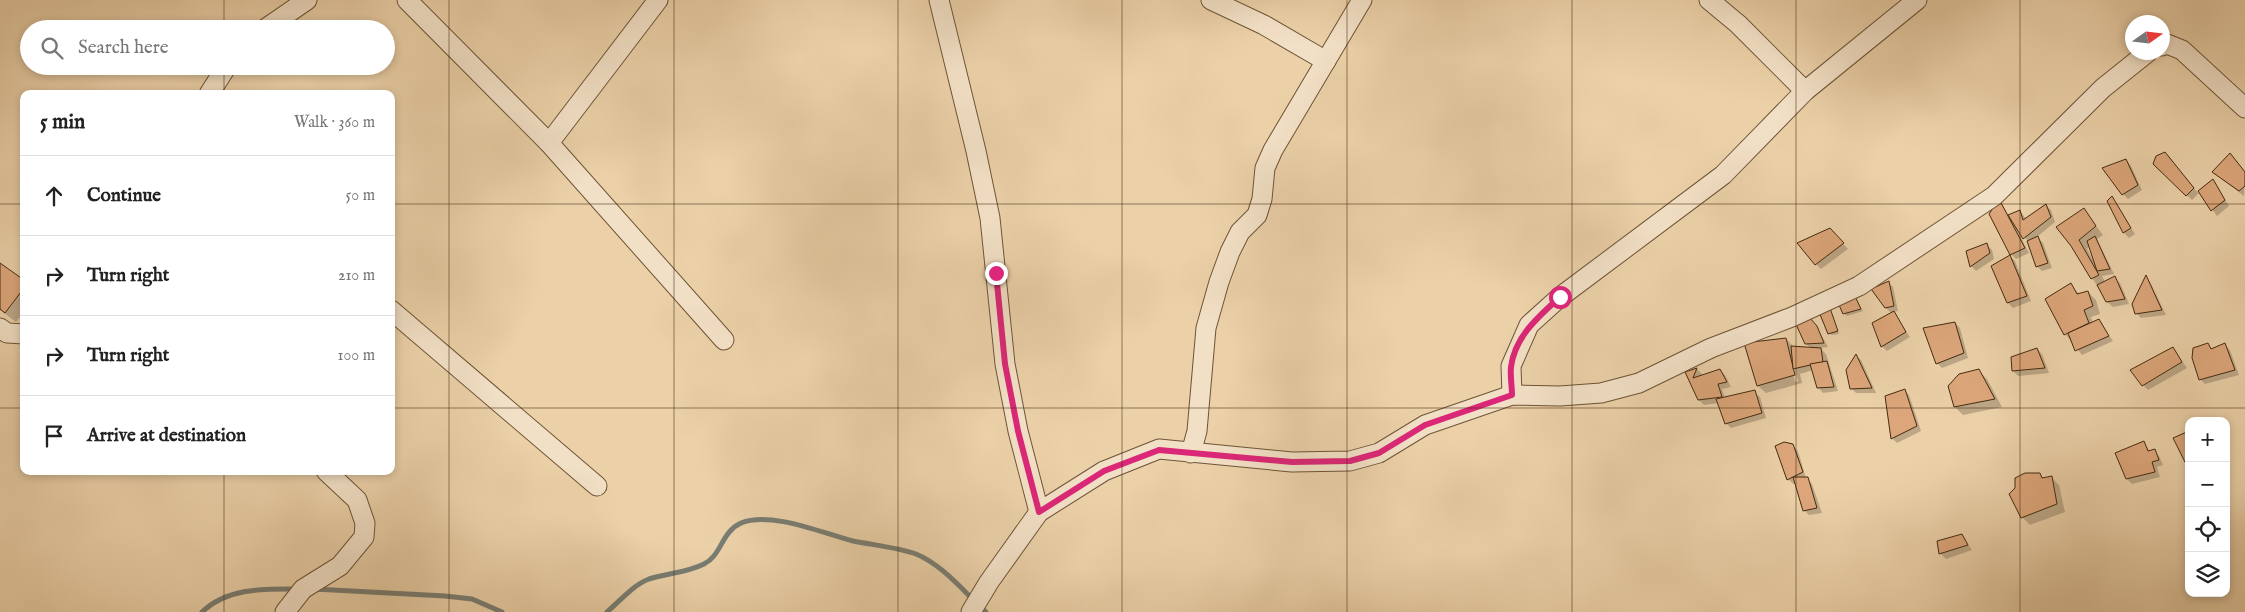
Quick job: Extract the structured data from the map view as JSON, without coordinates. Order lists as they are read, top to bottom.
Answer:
{
  "north": "right",
  "page": {
    "search": "Search here",
    "heading": ["5 min", "Walk · 360 m"],
    "list": [
      ["Continue", "50 m"],
      ["Turn right", "210 m"],
      ["Turn right", "100 m"],
      "Arrive at destination"
    ],
    "map_buttons": ["+", "−"]
  }
}
